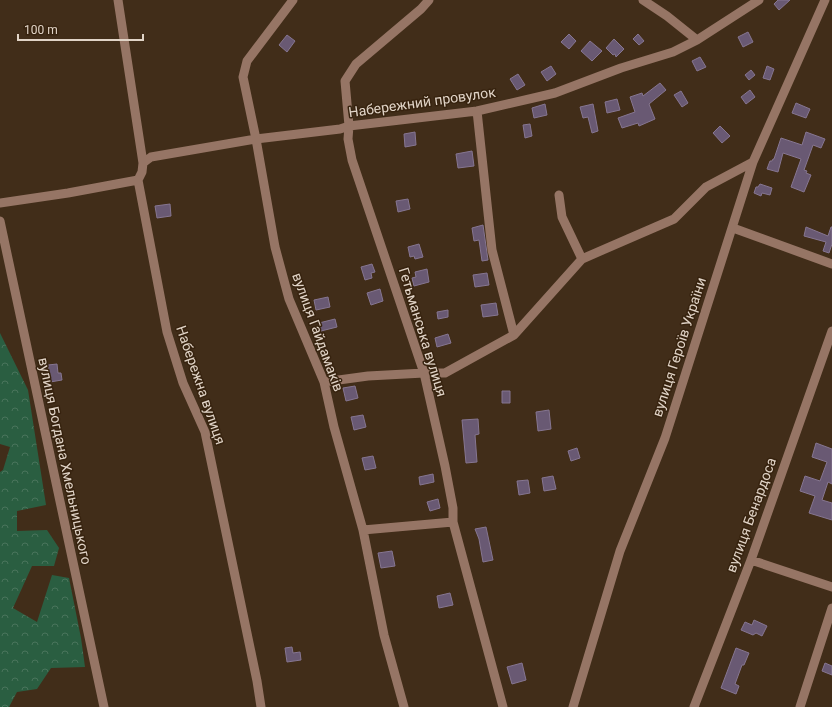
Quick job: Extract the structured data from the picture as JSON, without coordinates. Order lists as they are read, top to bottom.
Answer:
{
  "streets": {
    "street": [
      "Набережний провулок",
      "вулиця Гайдамаків",
      "Гетьманська вулиця",
      "вулиця Героїв України",
      "Набережна вулиця",
      "вулиця Богдана Хмельницького",
      "вулиця Бенардоса"
    ]
  },
  "crossings": [
    ["Набережний провулок", "вулиця Гайдамаків"],
    ["Набережний провулок", "Гетьманська вулиця"],
    ["Набережний провулок", "Набережна вулиця"]
  ],
  "scale_bar": "100 m"
}
